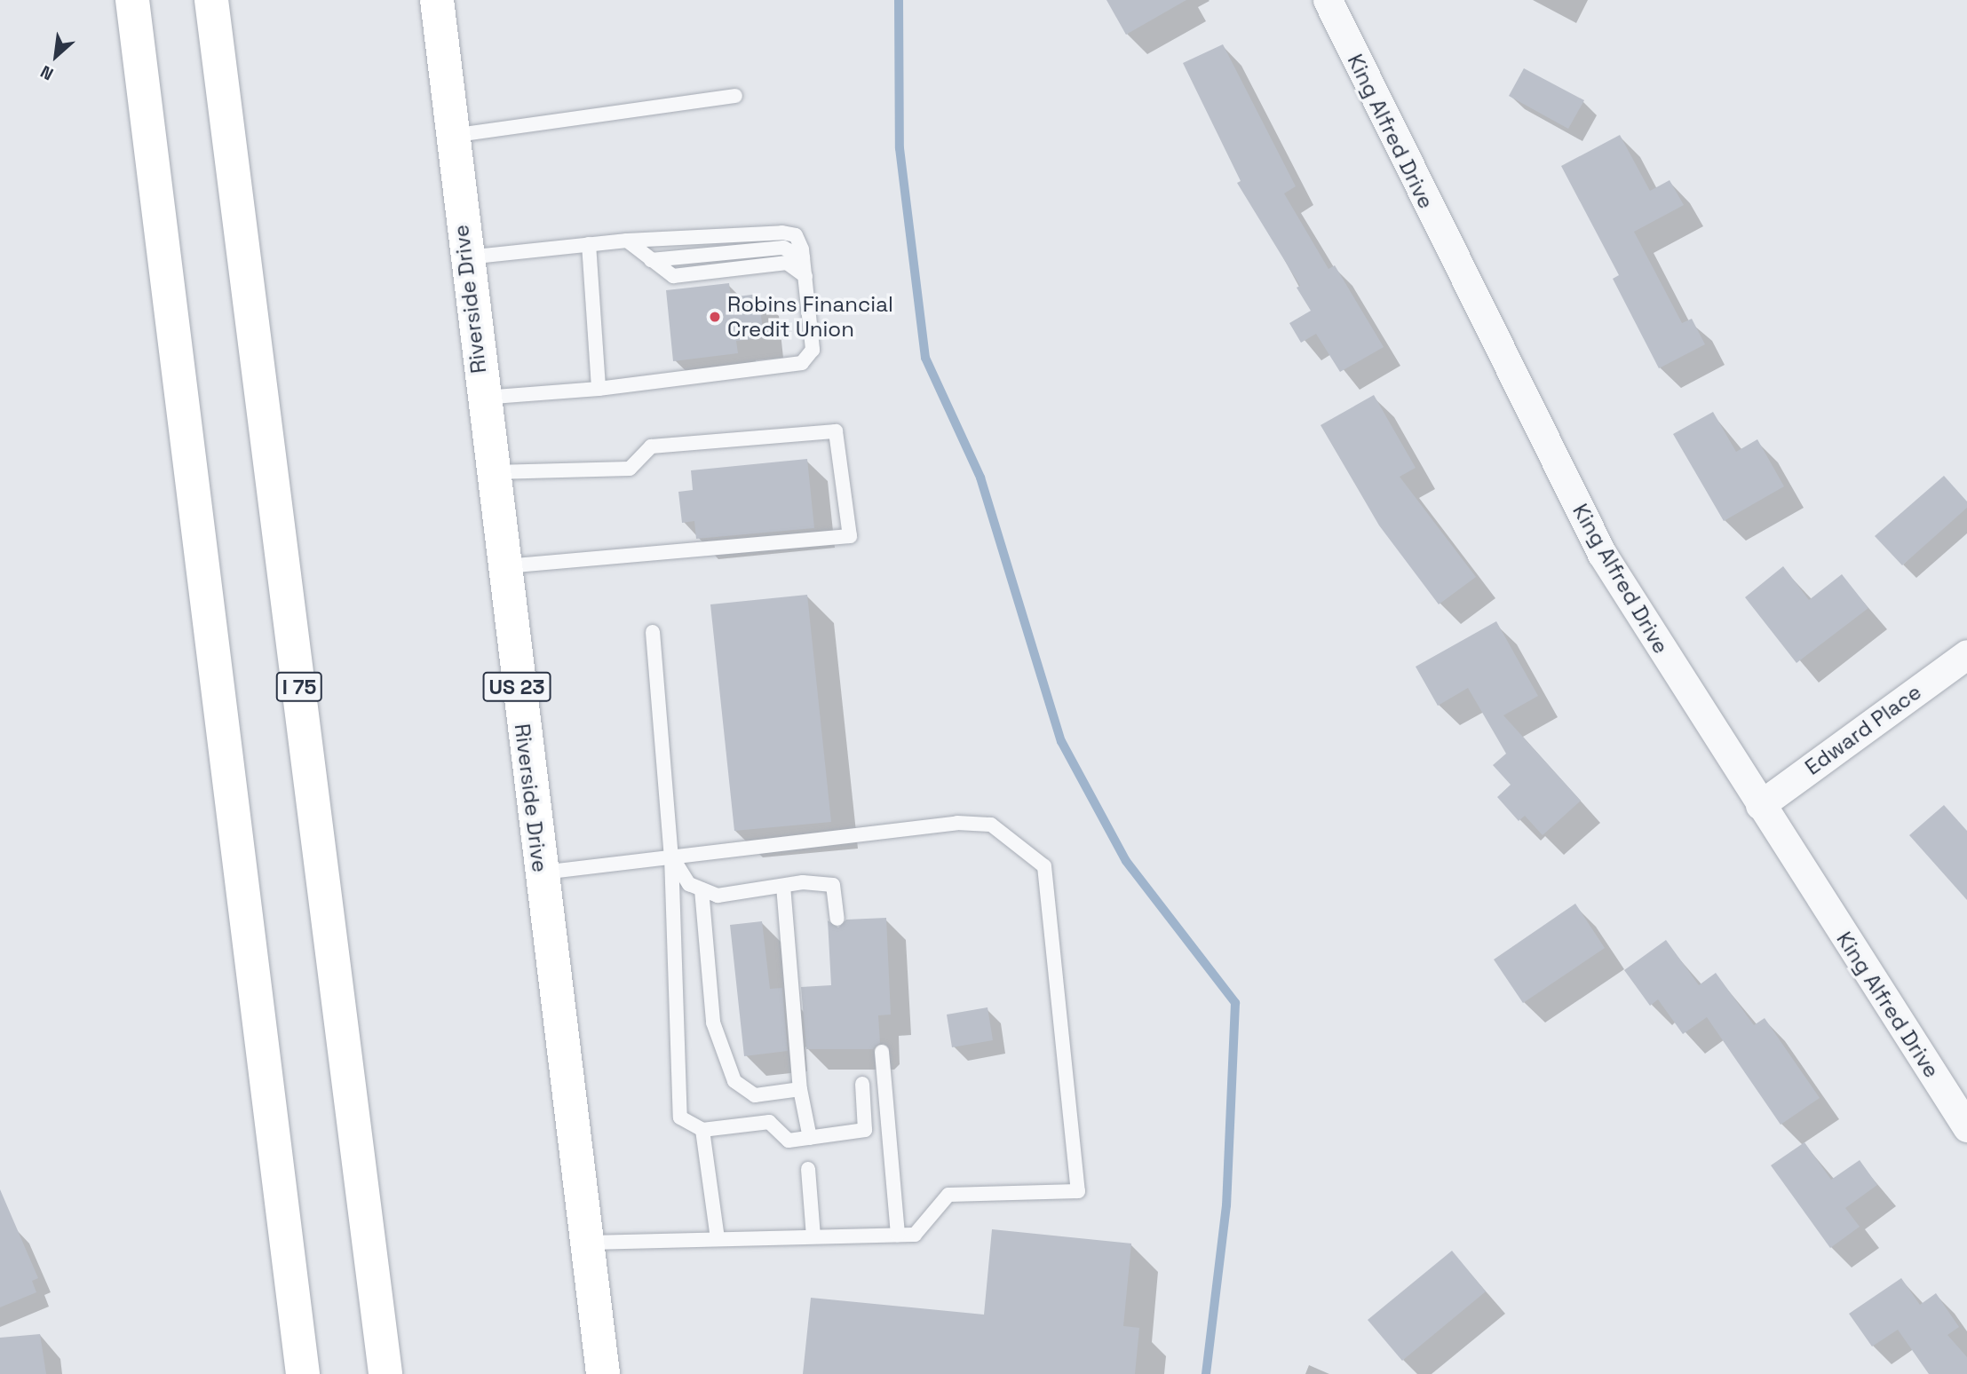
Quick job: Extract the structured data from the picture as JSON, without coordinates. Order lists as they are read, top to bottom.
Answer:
{
  "streets": {
    "main road": ["Riverside Drive", "I 75", "US 23"],
    "street": ["King Alfred Drive", "Edward Place"]
  },
  "crossings": [
    ["King Alfred Drive", "Edward Place"]
  ],
  "places": ["Robins Financial Credit Union"],
  "north": "bottom left"
}
